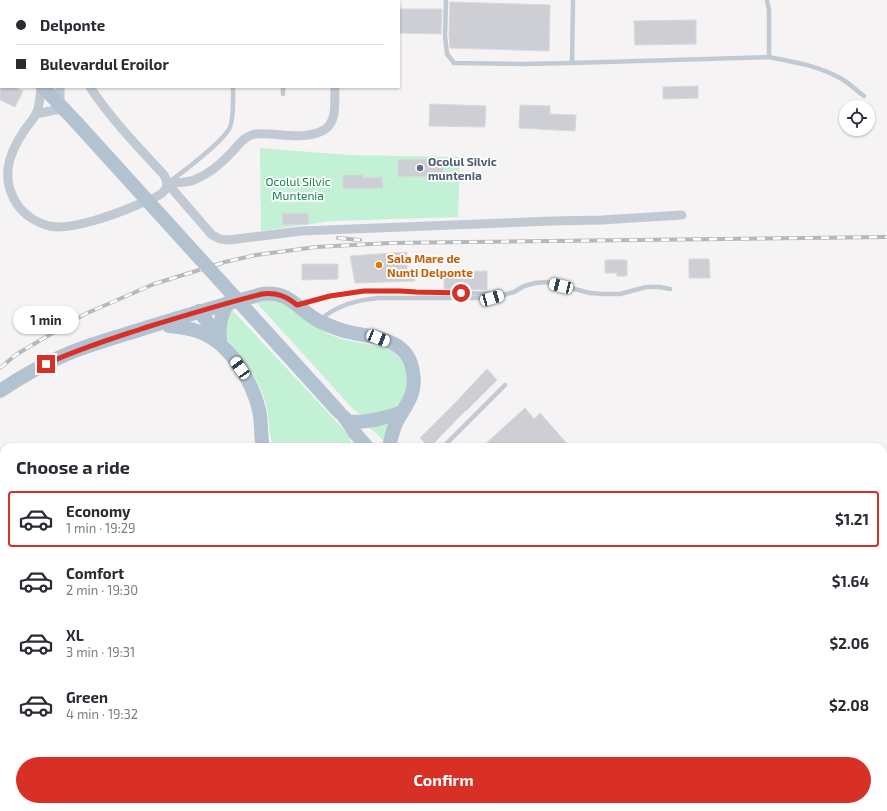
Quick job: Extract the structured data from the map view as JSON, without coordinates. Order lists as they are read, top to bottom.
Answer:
{
  "parks": ["Ocolul Silvic Muntenia"],
  "places": ["Ocolul Silvic muntenia", "Sala Mare de Nunti Delponte"],
  "page": {
    "banner": ["Delponte", "Bulevardul Eroilor"],
    "bubble": "1 min",
    "heading": "Choose a ride",
    "list": [
      {
        "name": "Economy",
        "note": "1 min · 19:29",
        "value": "$1.21"
      },
      {
        "name": "Comfort",
        "note": "2 min · 19:30",
        "value": "$1.64"
      },
      {
        "name": "XL",
        "note": "3 min · 19:31",
        "value": "$2.06"
      },
      {
        "name": "Green",
        "note": "4 min · 19:32",
        "value": "$2.08"
      }
    ],
    "buttons": "Confirm"
  }
}
